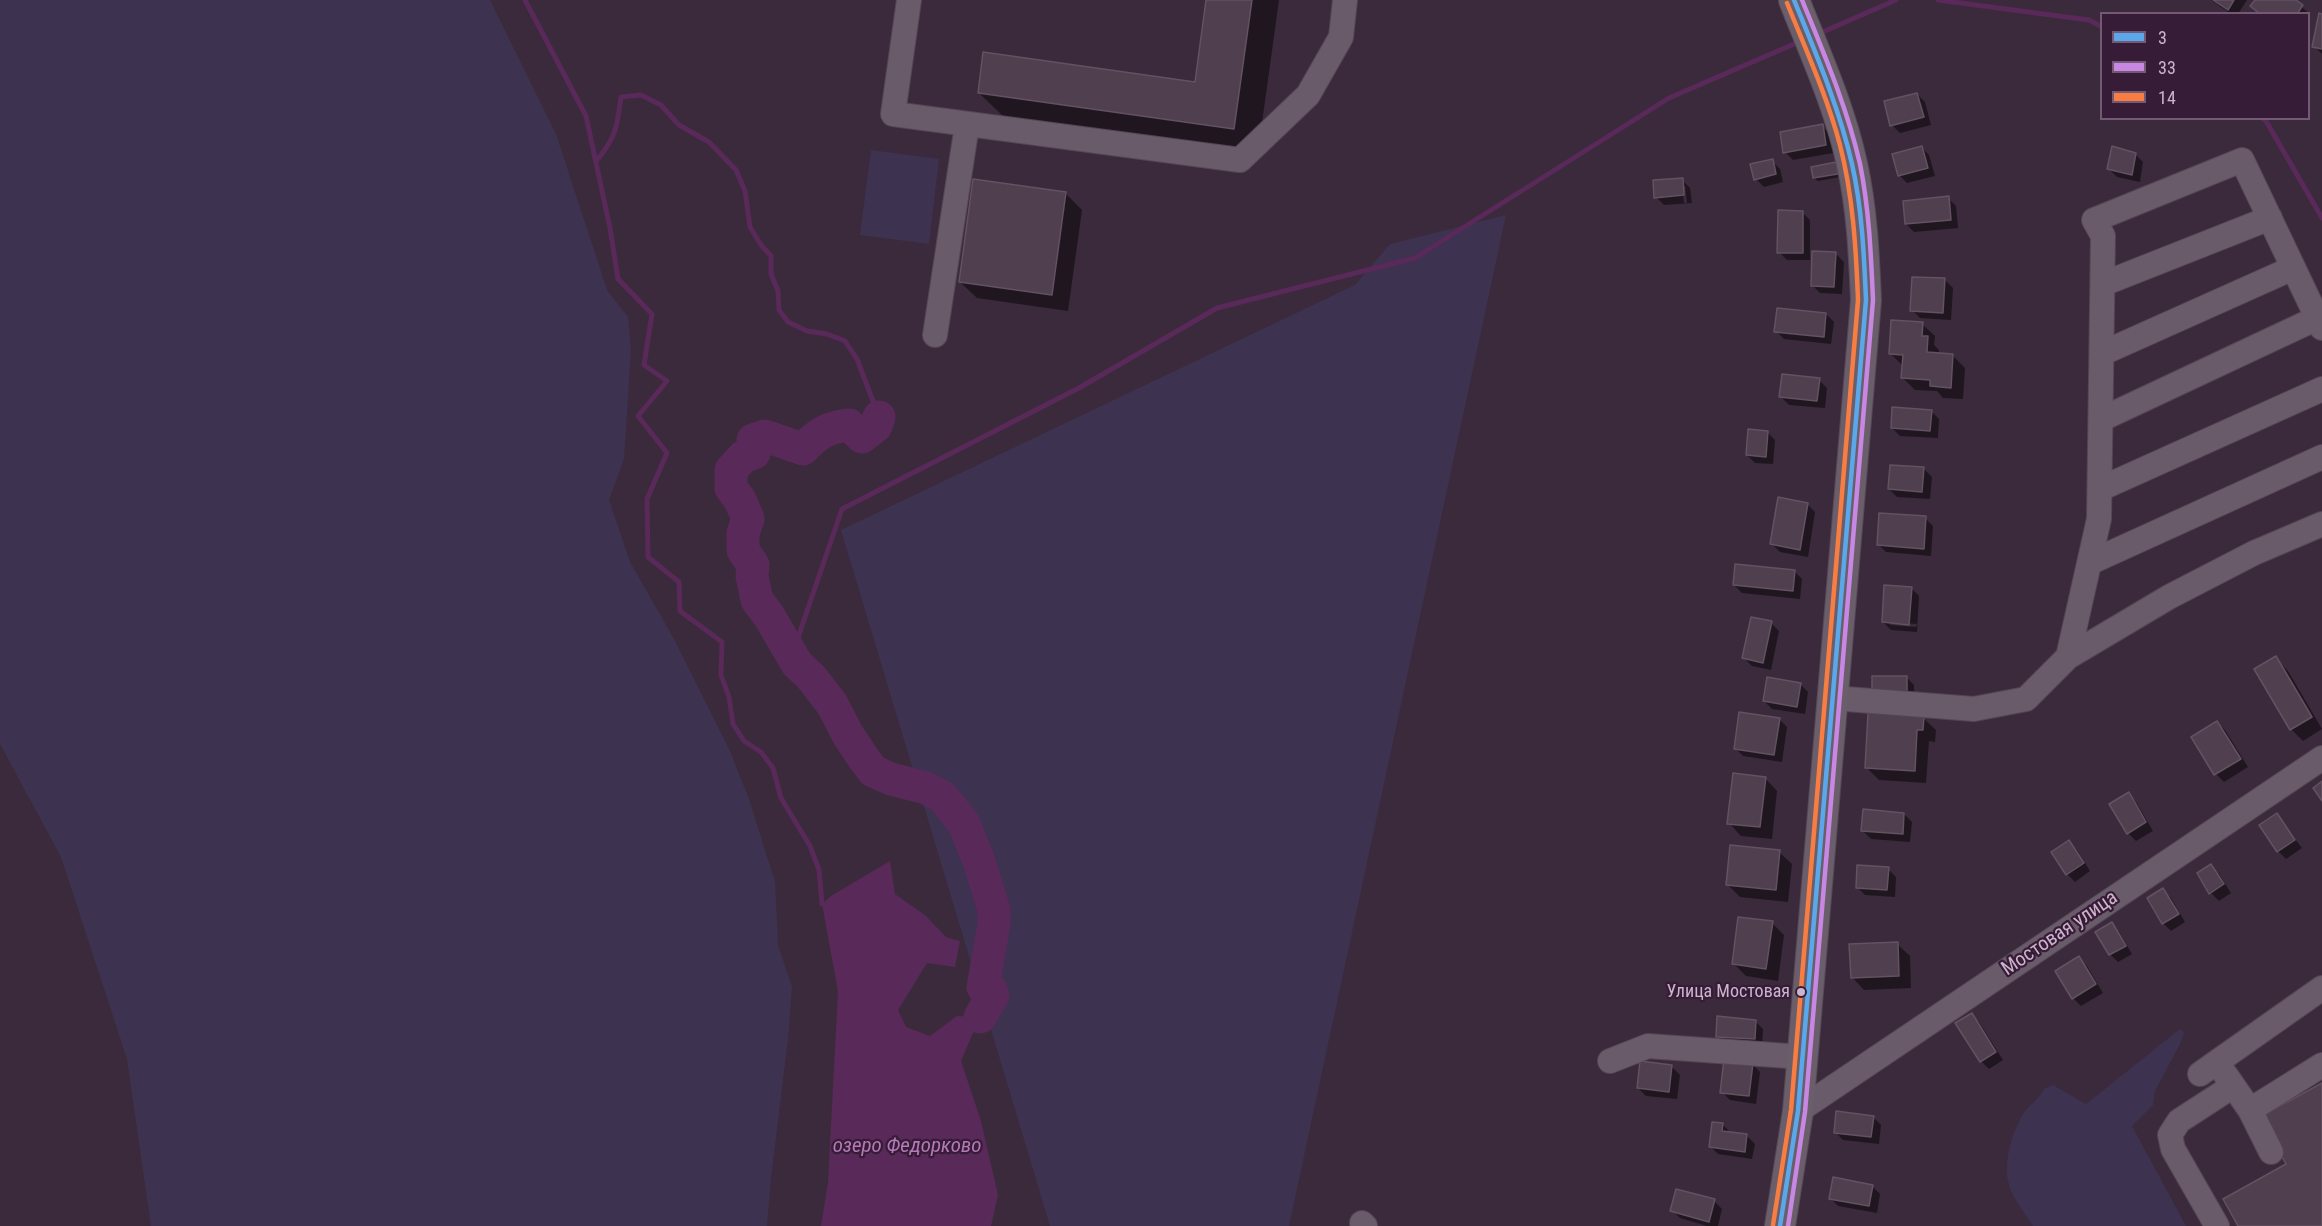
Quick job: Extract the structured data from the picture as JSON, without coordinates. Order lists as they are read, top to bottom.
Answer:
{
  "streets": {
    "street": ["Мостовая улица"]
  },
  "water": ["озеро Федорково"],
  "places": ["Улица Мостовая"],
  "lines": ["transit line 3", "transit line 33", "transit line 14"],
  "legend": ["3", "33", "14"]
}
